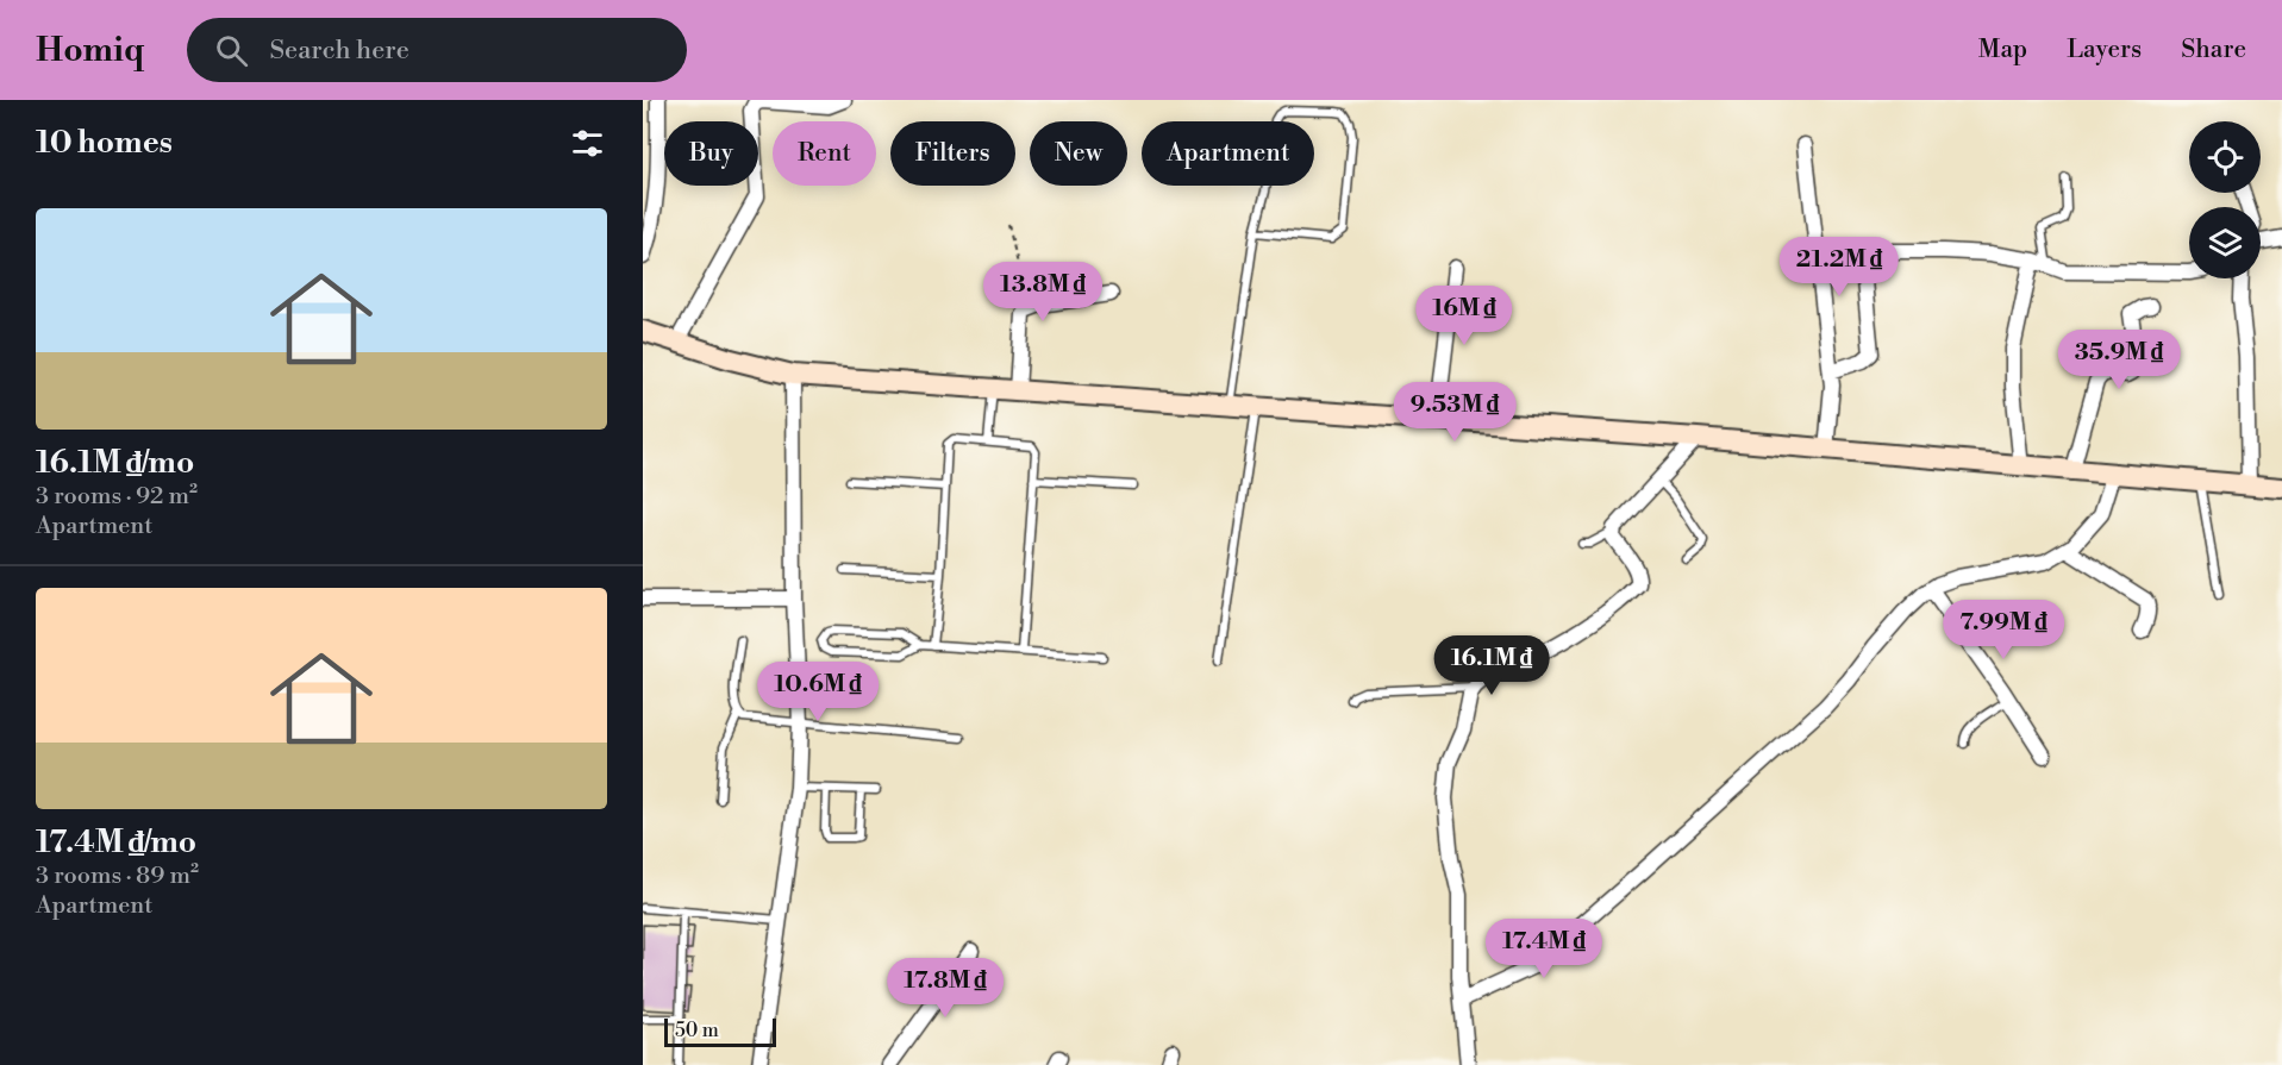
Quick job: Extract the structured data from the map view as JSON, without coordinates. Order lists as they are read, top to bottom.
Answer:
{
  "scale_bar": "50 m",
  "page": {
    "header": "Homiq",
    "search": "Search here",
    "nav": ["Map", "Layers", "Share"],
    "heading": "10 homes",
    "chip": [
      "Buy",
      "Rent",
      "Filters",
      "New",
      "Apartment"
    ],
    "list": [
      {
        "name": "16.1M ₫/mo",
        "note": "3 rooms · 92 m² · Apartment"
      },
      {
        "name": "17.4M ₫/mo",
        "note": "3 rooms · 89 m² · Apartment"
      }
    ],
    "price": [
      "21.2M ₫",
      "13.8M ₫",
      "16M ₫",
      "35.9M ₫",
      "9.53M ₫",
      "7.99M ₫",
      "16.1M ₫",
      "10.6M ₫",
      "17.4M ₫",
      "17.8M ₫"
    ],
    "scale": "50 m"
  }
}
